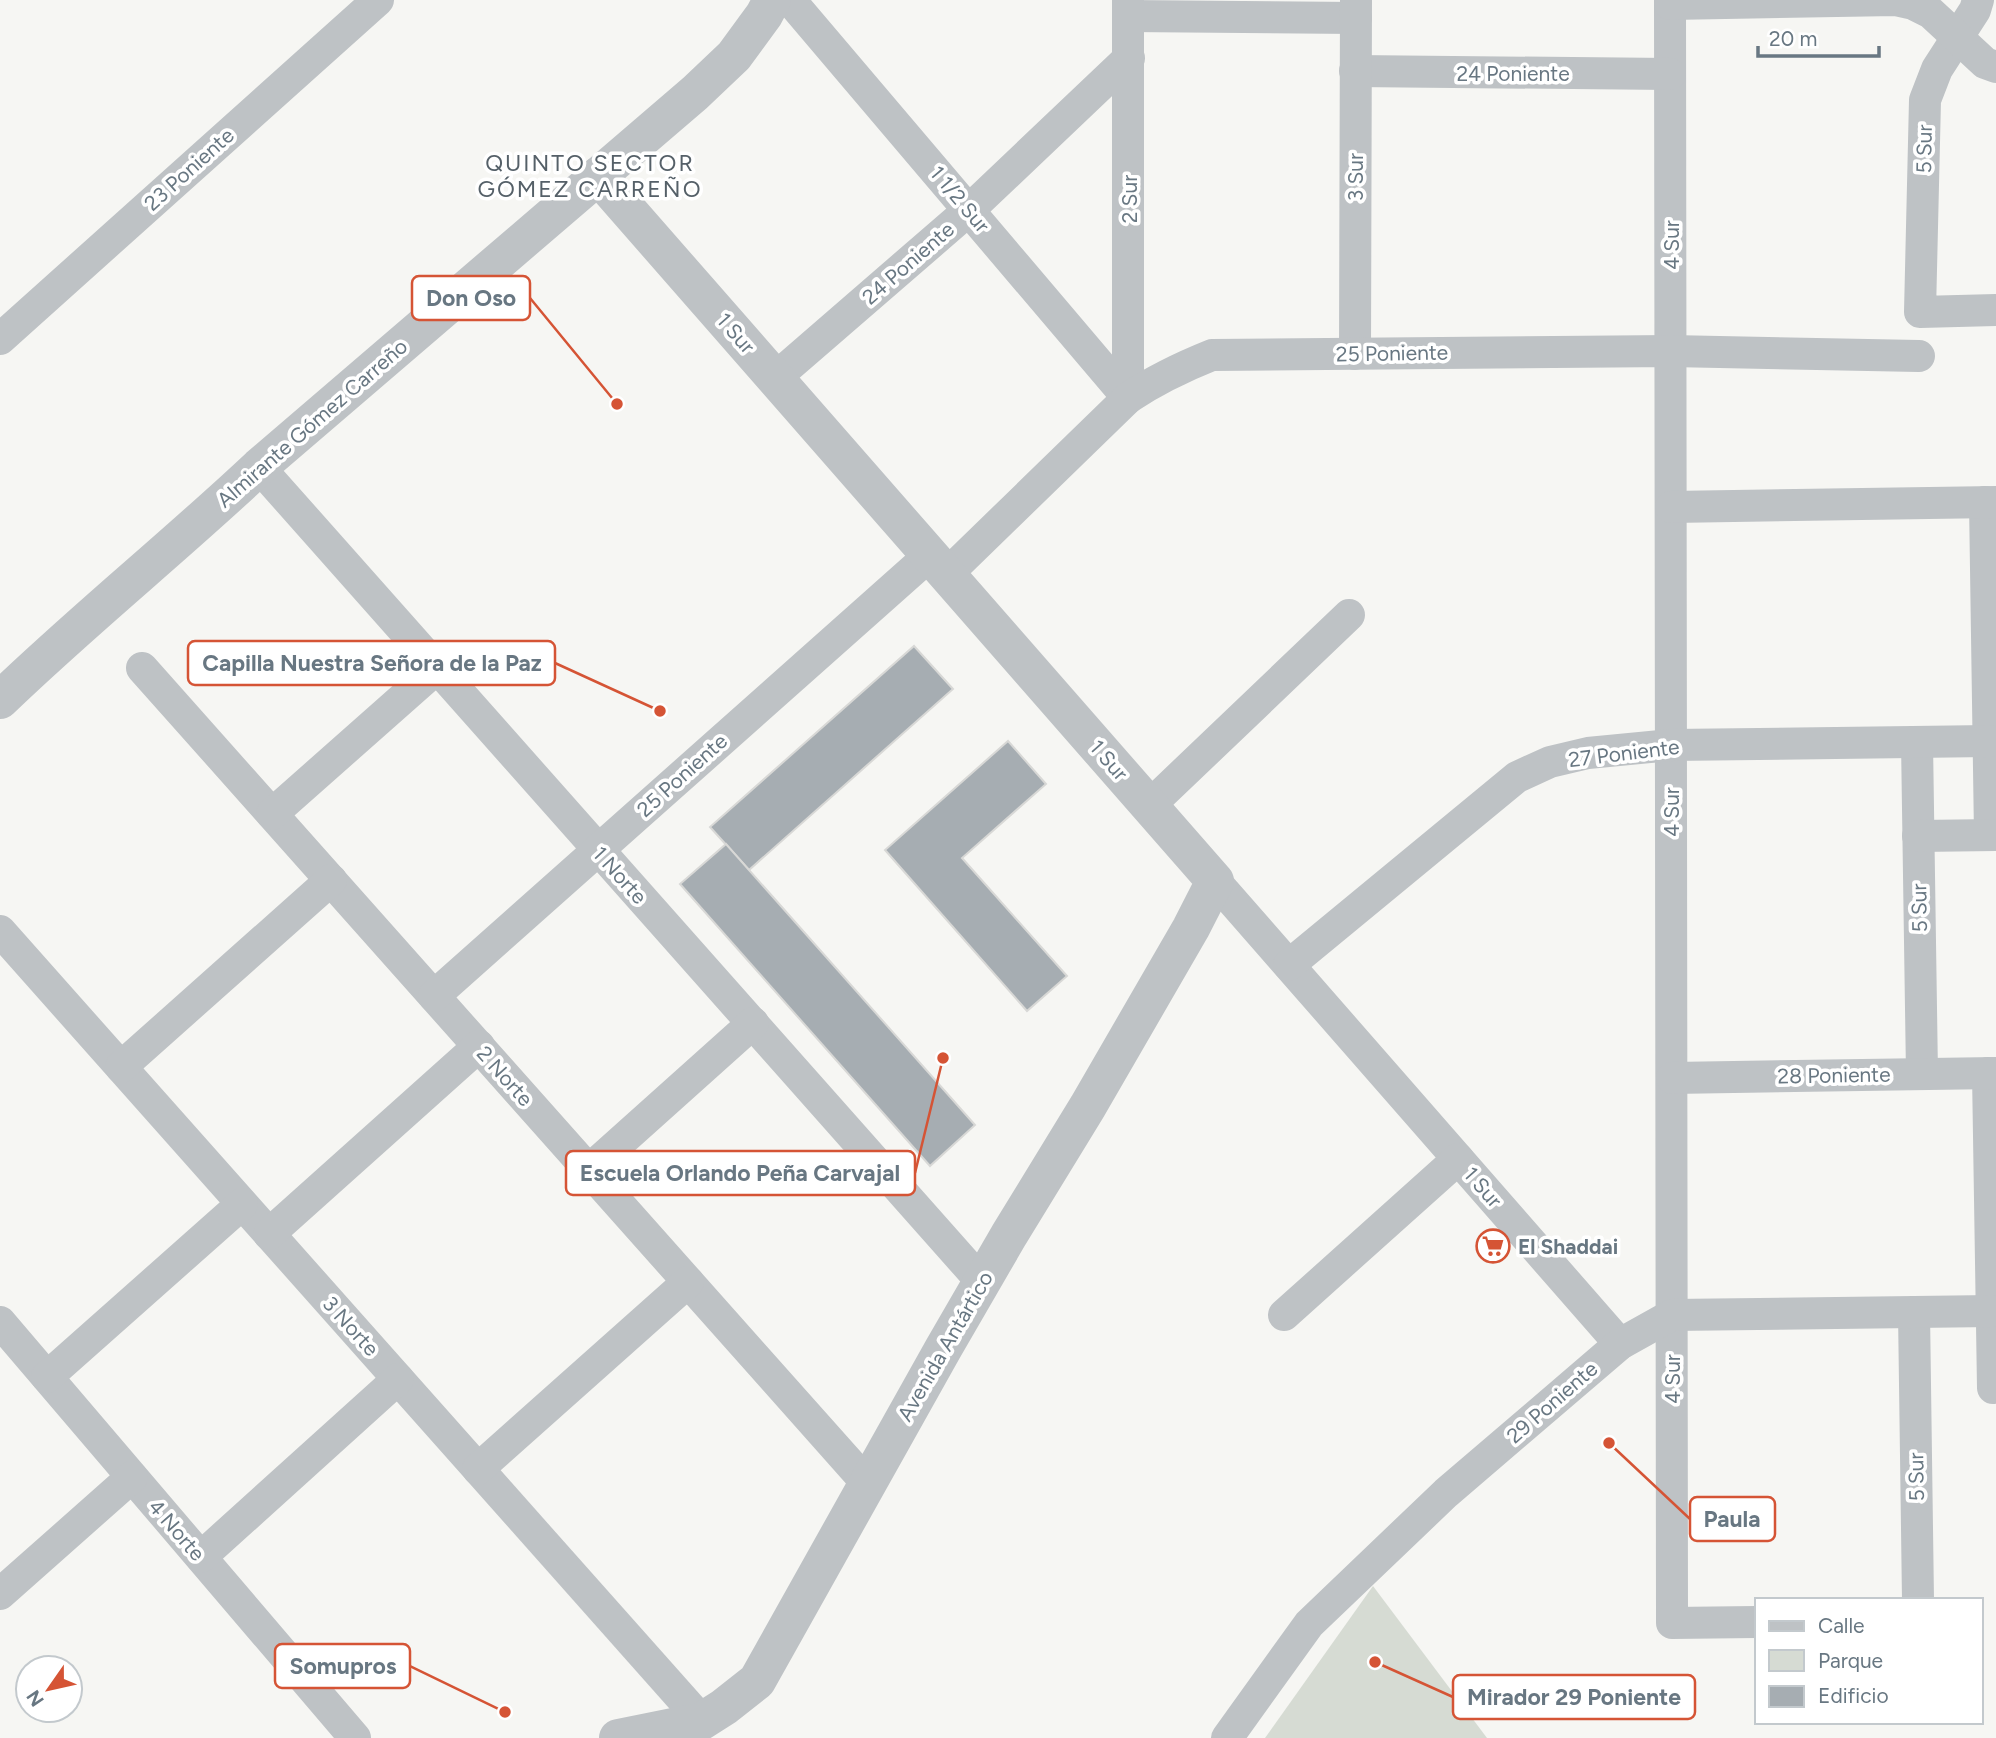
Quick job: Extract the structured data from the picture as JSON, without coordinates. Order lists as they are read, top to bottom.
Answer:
{
  "streets": {
    "street": [
      "24 Poniente",
      "5 Sur",
      "23 Poniente",
      "3 Sur",
      "1 1/2 Sur",
      "2 Sur",
      "4 Sur",
      "1 Sur",
      "25 Poniente",
      "Almirante Gómez Carreño",
      "27 Poniente",
      "1 Norte",
      "28 Poniente",
      "2 Norte",
      "3 Norte",
      "Avenida Antártico",
      "29 Poniente",
      "4 Norte"
    ]
  },
  "crossings": [
    ["24 Poniente", "3 Sur"],
    ["24 Poniente", "1 1/2 Sur"],
    ["24 Poniente", "2 Sur"],
    ["24 Poniente", "4 Sur"],
    ["24 Poniente", "1 Sur"],
    ["5 Sur", "27 Poniente"],
    ["5 Sur", "28 Poniente"],
    ["5 Sur", "29 Poniente"],
    ["3 Sur", "25 Poniente"],
    ["1 1/2 Sur", "2 Sur"],
    ["1 1/2 Sur", "25 Poniente"],
    ["2 Sur", "25 Poniente"],
    ["4 Sur", "25 Poniente"],
    ["4 Sur", "27 Poniente"],
    ["4 Sur", "28 Poniente"],
    ["4 Sur", "29 Poniente"],
    ["1 Sur", "25 Poniente"],
    ["1 Sur", "Almirante Gómez Carreño"],
    ["1 Sur", "27 Poniente"],
    ["1 Sur", "Avenida Antártico"],
    ["1 Sur", "29 Poniente"],
    ["25 Poniente", "1 Norte"],
    ["25 Poniente", "2 Norte"],
    ["Almirante Gómez Carreño", "1 Norte"],
    ["1 Norte", "Avenida Antártico"],
    ["2 Norte", "Avenida Antártico"],
    ["3 Norte", "Avenida Antártico"]
  ],
  "districts": ["QUINTO SECTOR GÓMEZ CARREÑO"],
  "places": {
    "other": [
      "Don Oso",
      "Capilla Nuestra Señora de la Paz",
      "Escuela Orlando Peña Carvajal",
      "Paula",
      "Mirador 29 Poniente",
      "Somupros"
    ],
    "supermarket": ["El Shaddai"]
  },
  "legend": ["Calle", "Parque", "Edificio"],
  "scale_bar": "20 m",
  "north": "bottom left"
}
